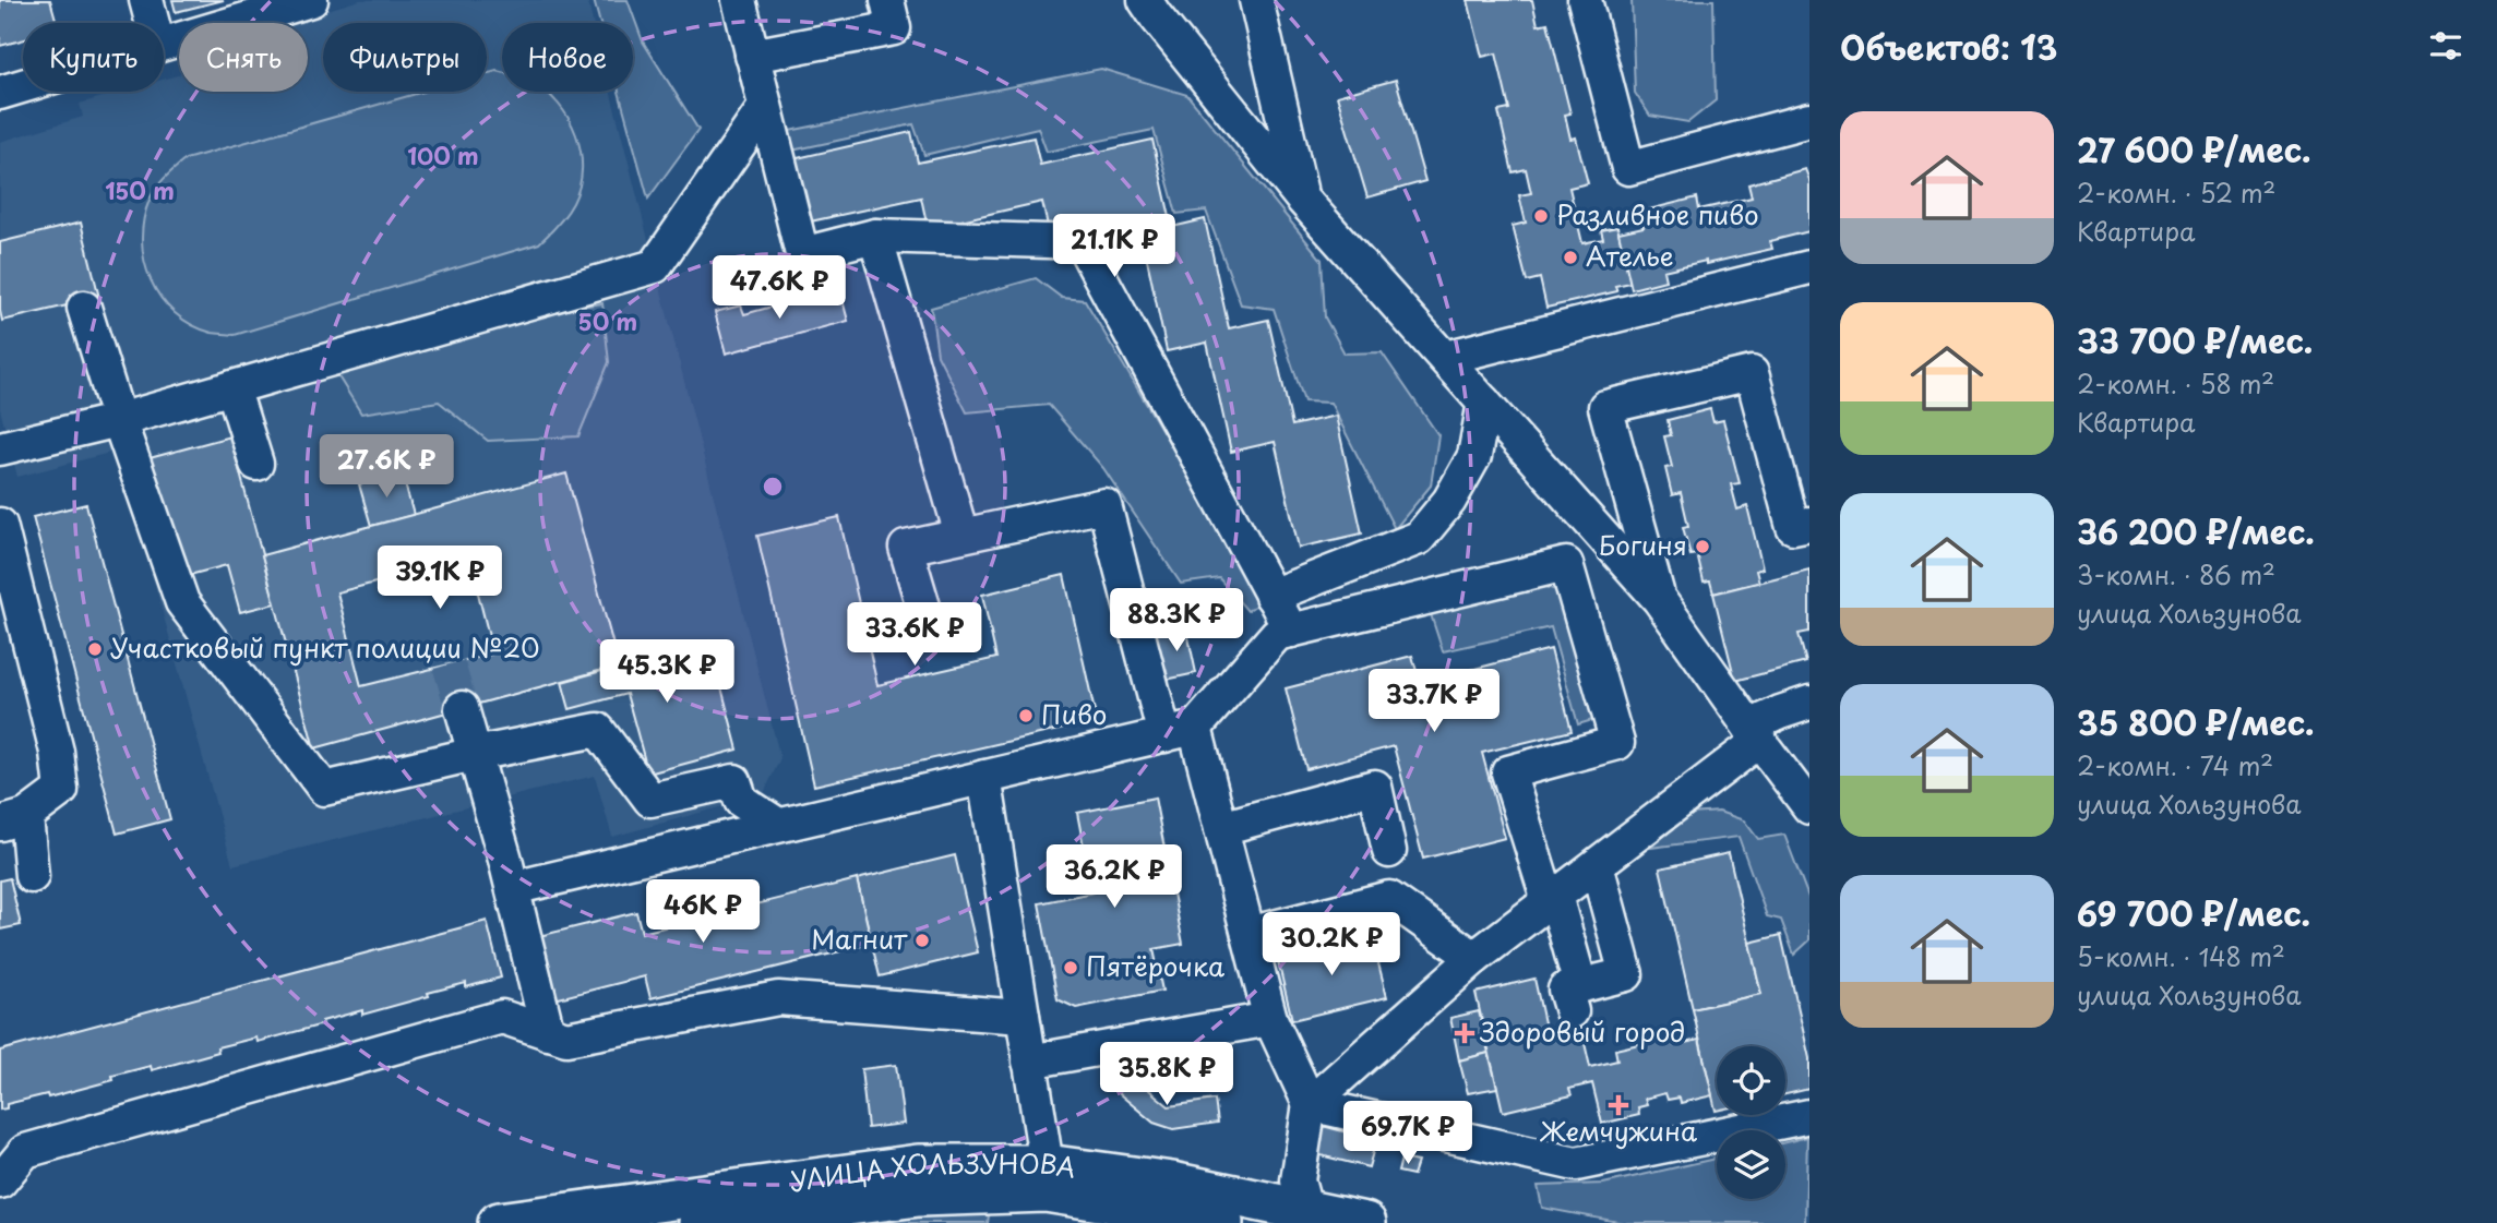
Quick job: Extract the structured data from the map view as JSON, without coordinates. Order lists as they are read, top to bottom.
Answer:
{
  "streets": {
    "main road": ["УЛИЦА ХОЛЬЗУНОВА"]
  },
  "places": {
    "other": [
      "Разливное пиво",
      "Ателье",
      "Богиня",
      "Участковый пункт полиции №20",
      "Пиво",
      "Магнит",
      "Пятёрочка"
    ],
    "health": ["Здоровый город", "Жемчужина"]
  },
  "page": {
    "heading": "Объектов: 13",
    "chip": [
      "Купить",
      "Снять",
      "Фильтры",
      "Новое"
    ],
    "list": [
      {
        "name": "27 600 ₽/мес.",
        "note": "2-комн. · 52 m² · Квартира"
      },
      {
        "name": "33 700 ₽/мес.",
        "note": "2-комн. · 58 m² · Квартира"
      },
      {
        "name": "36 200 ₽/мес.",
        "note": "3-комн. · 86 m² · улица Хользунова"
      },
      {
        "name": "35 800 ₽/мес.",
        "note": "2-комн. · 74 m² · улица Хользунова"
      },
      {
        "name": "69 700 ₽/мес.",
        "note": "5-комн. · 148 m² · улица Хользунова"
      }
    ],
    "price": [
      "21.1K ₽",
      "47.6K ₽",
      "27.6K ₽",
      "39.1K ₽",
      "88.3K ₽",
      "33.6K ₽",
      "45.3K ₽",
      "33.7K ₽",
      "36.2K ₽",
      "46K ₽",
      "30.2K ₽",
      "35.8K ₽",
      "69.7K ₽"
    ]
  },
  "rings": ["100 m", "150 m", "50 m"]
}
